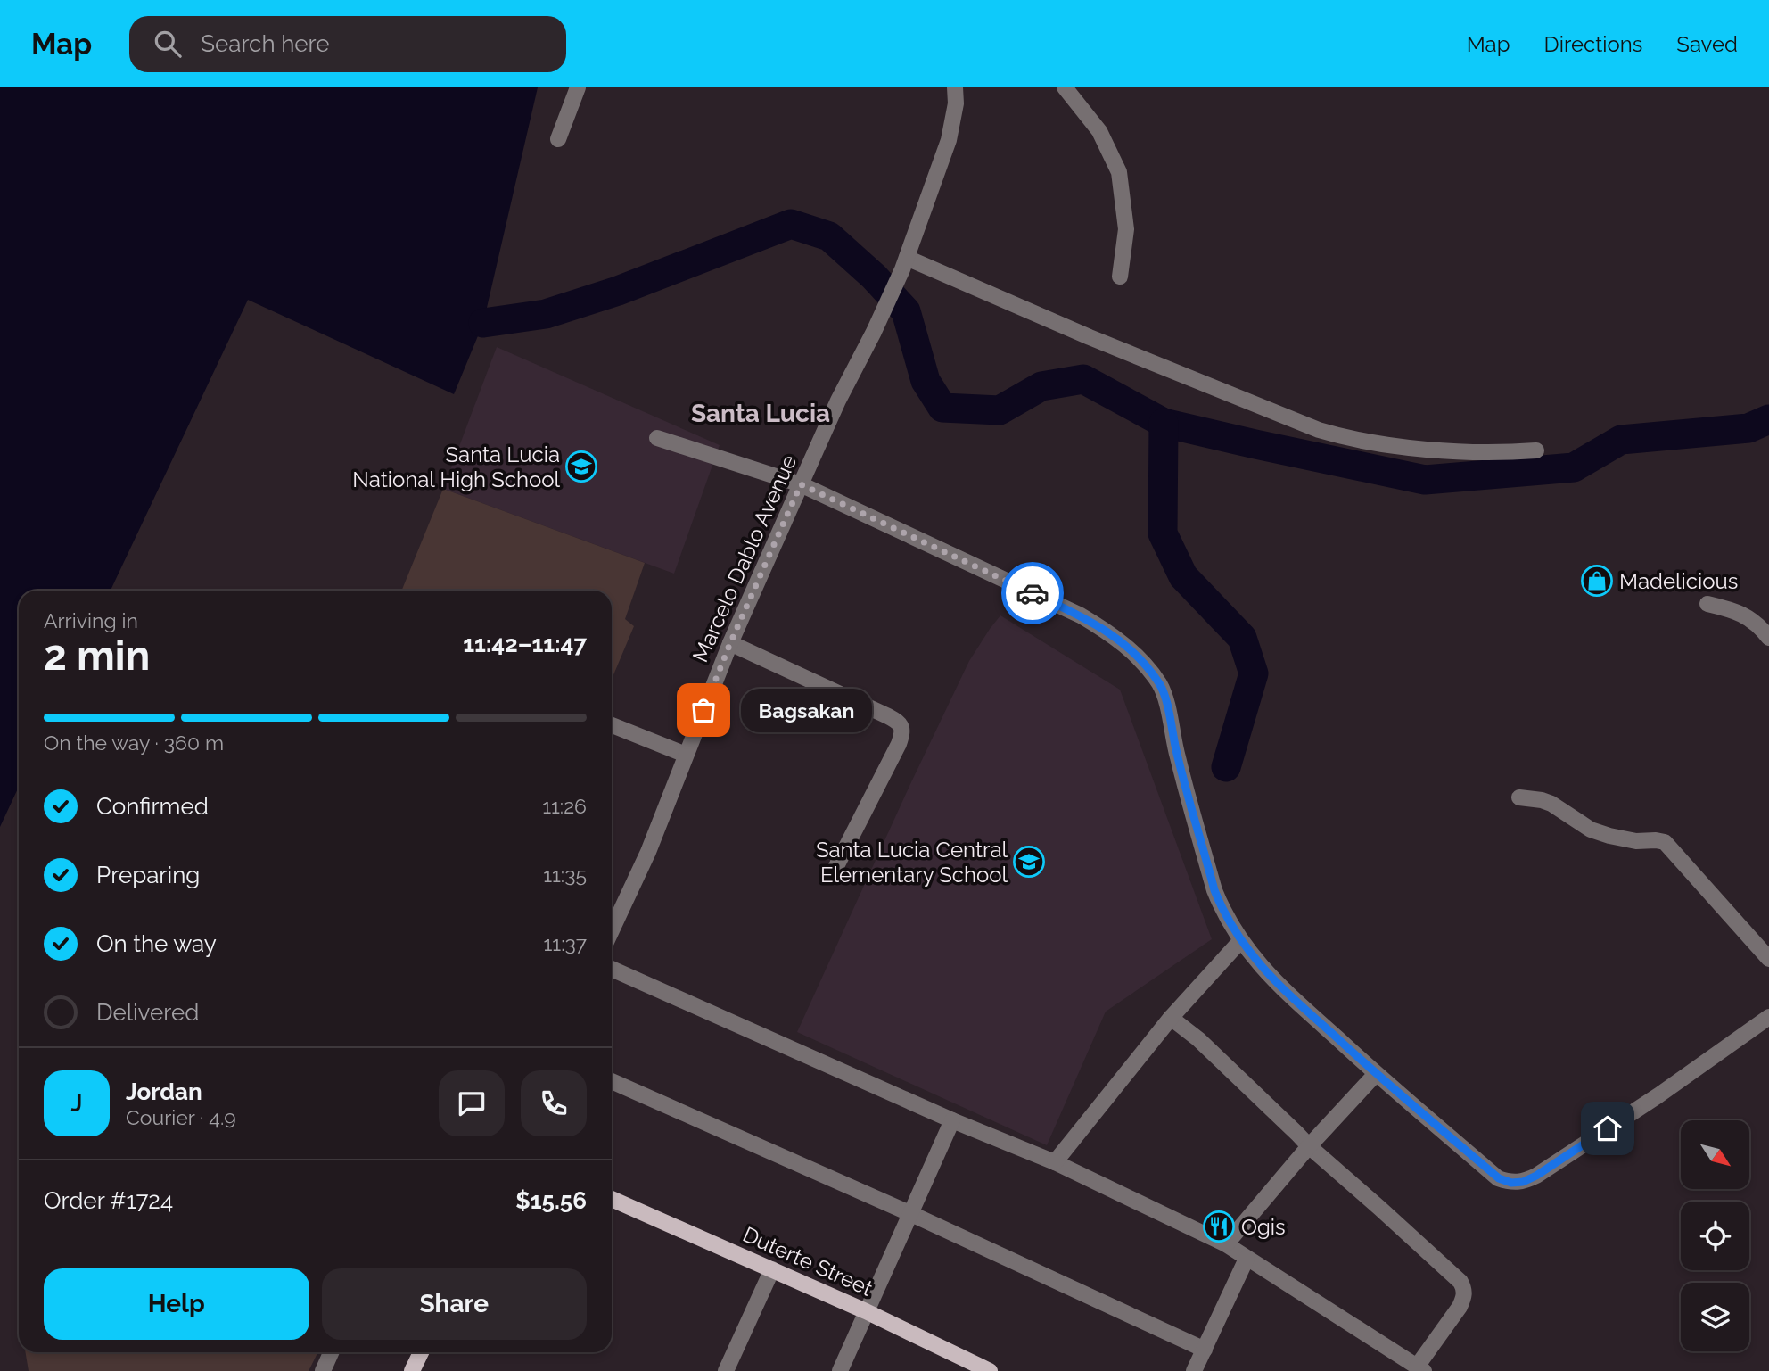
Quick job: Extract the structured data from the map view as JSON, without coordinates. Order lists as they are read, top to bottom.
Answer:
{
  "streets": {
    "main road": ["Duterte Street"],
    "street": ["Marcelo Dablo Avenue"]
  },
  "districts": ["Santa Lucia"],
  "places": {
    "school or university": ["Santa Lucia National High School", "Santa Lucia Central Elementary School"],
    "shop": ["Madelicious"],
    "other": ["Bagsakan"],
    "restaurant": ["Ogis"]
  },
  "north": "bottom right",
  "page": {
    "header": "Map",
    "search": "Search here",
    "nav": ["Map", "Directions", "Saved"],
    "heading": ["2 min", "Arriving in", "11:42–11:47"],
    "panel": [
      "Jordan",
      "Courier · 4.9",
      "Order #1724",
      "$15.56"
    ],
    "bubble": "Bagsakan",
    "bar": "On the way · 360 m",
    "list": [
      ["Confirmed", "11:26"],
      ["Preparing", "11:35"],
      ["On the way", "11:37"],
      "Delivered"
    ],
    "round": "J",
    "buttons": ["Help", "Share"]
  }
}
